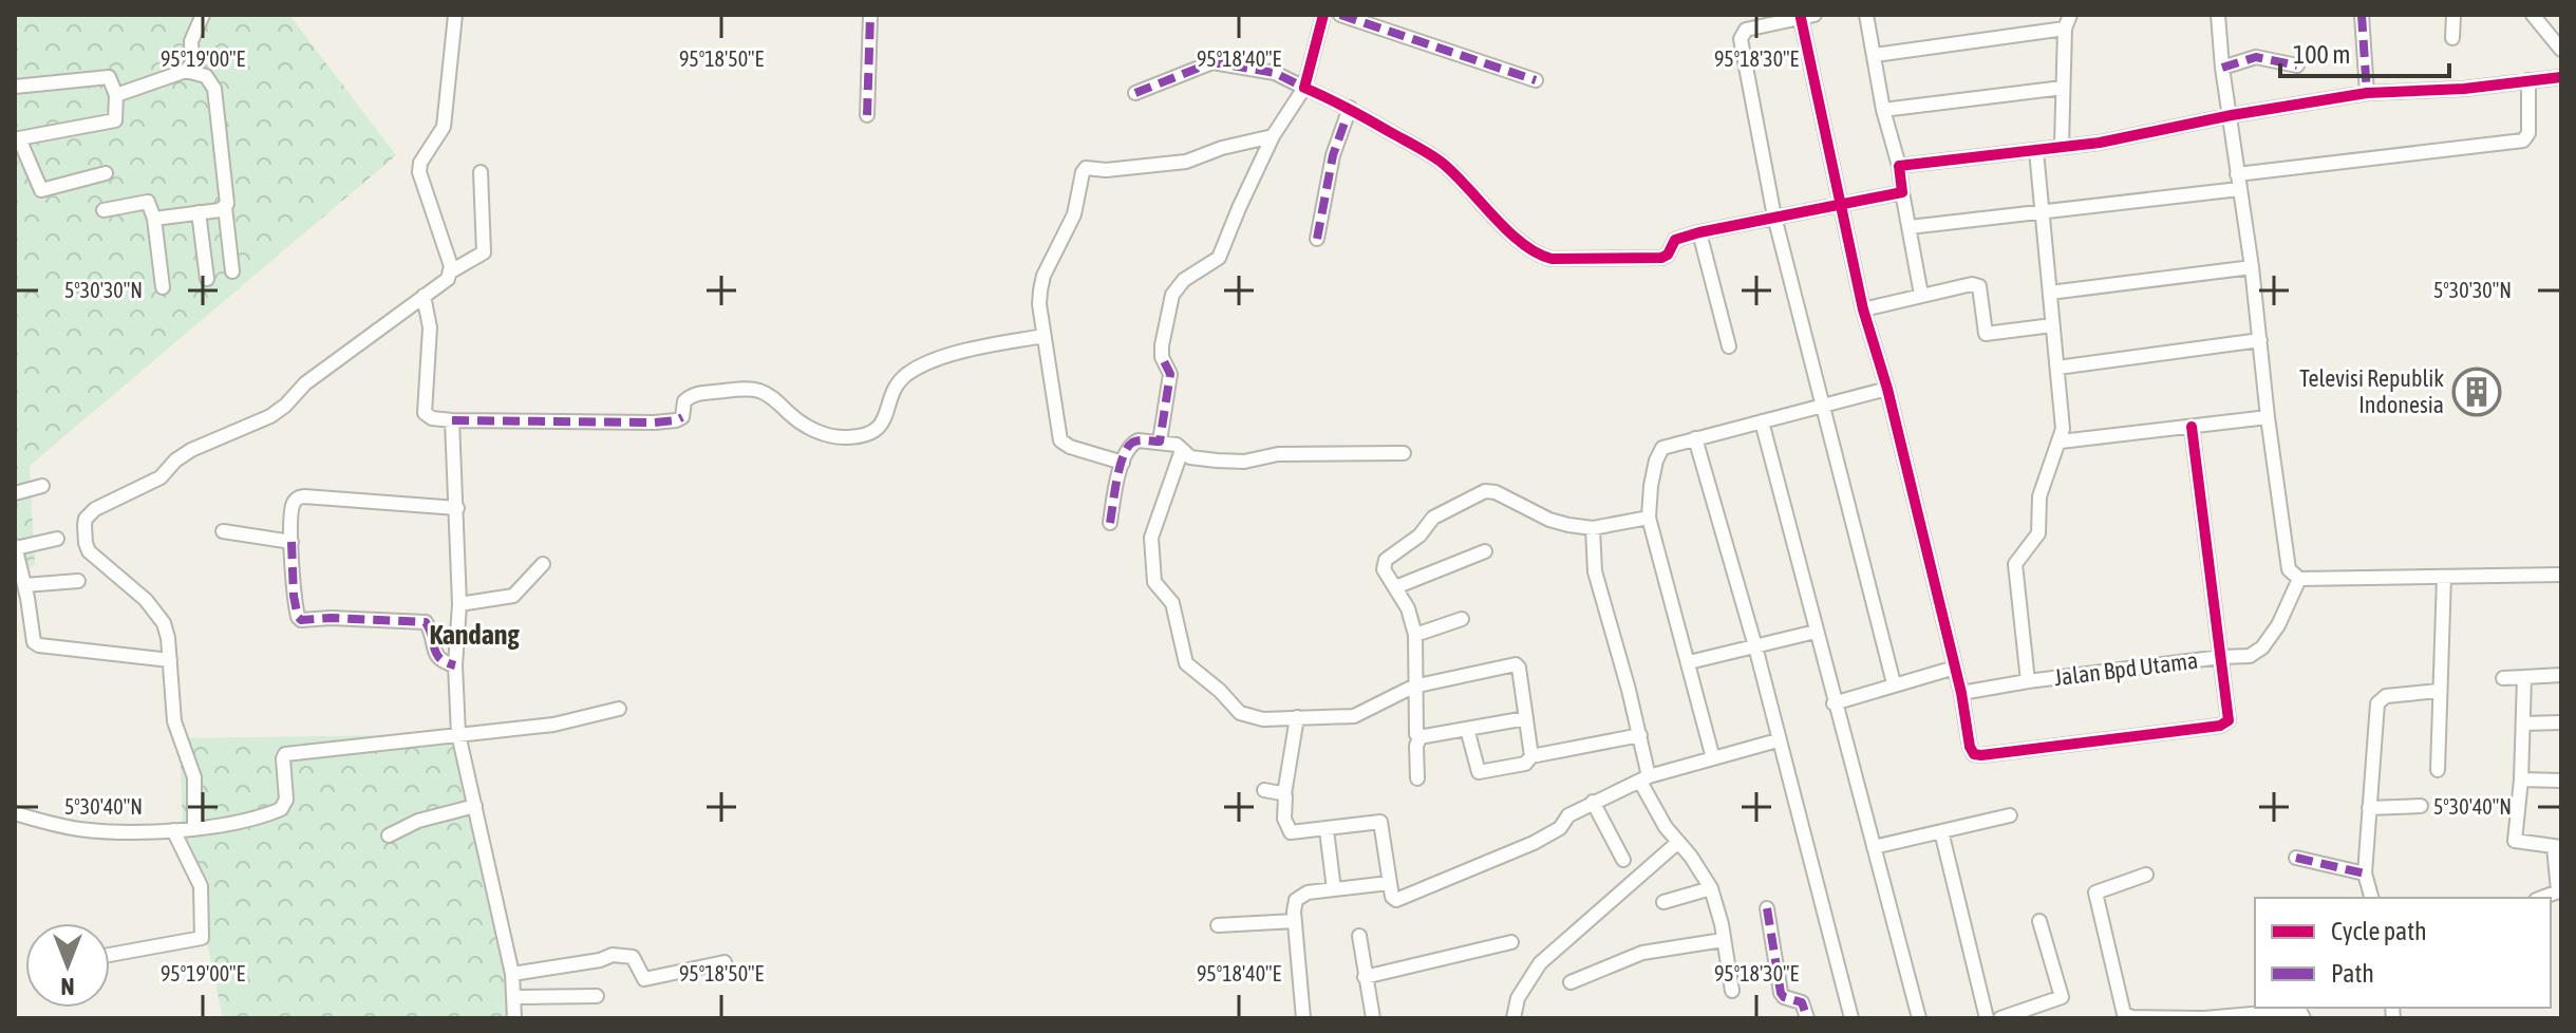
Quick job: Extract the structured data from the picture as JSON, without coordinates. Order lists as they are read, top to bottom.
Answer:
{
  "streets": {
    "street": ["Jalan Bpd Utama"]
  },
  "districts": ["Kandang"],
  "places": {
    "building": ["Televisi Republik Indonesia"]
  },
  "legend": ["Cycle path", "Path"],
  "scale_bar": "100 m",
  "north": "bottom",
  "coordinates": [
    "95°19'00\"E",
    "95°18'50\"E",
    "95°18'40\"E",
    "95°18'30\"E",
    "5°30'30\"N",
    "5°30'40\"N"
  ]
}
